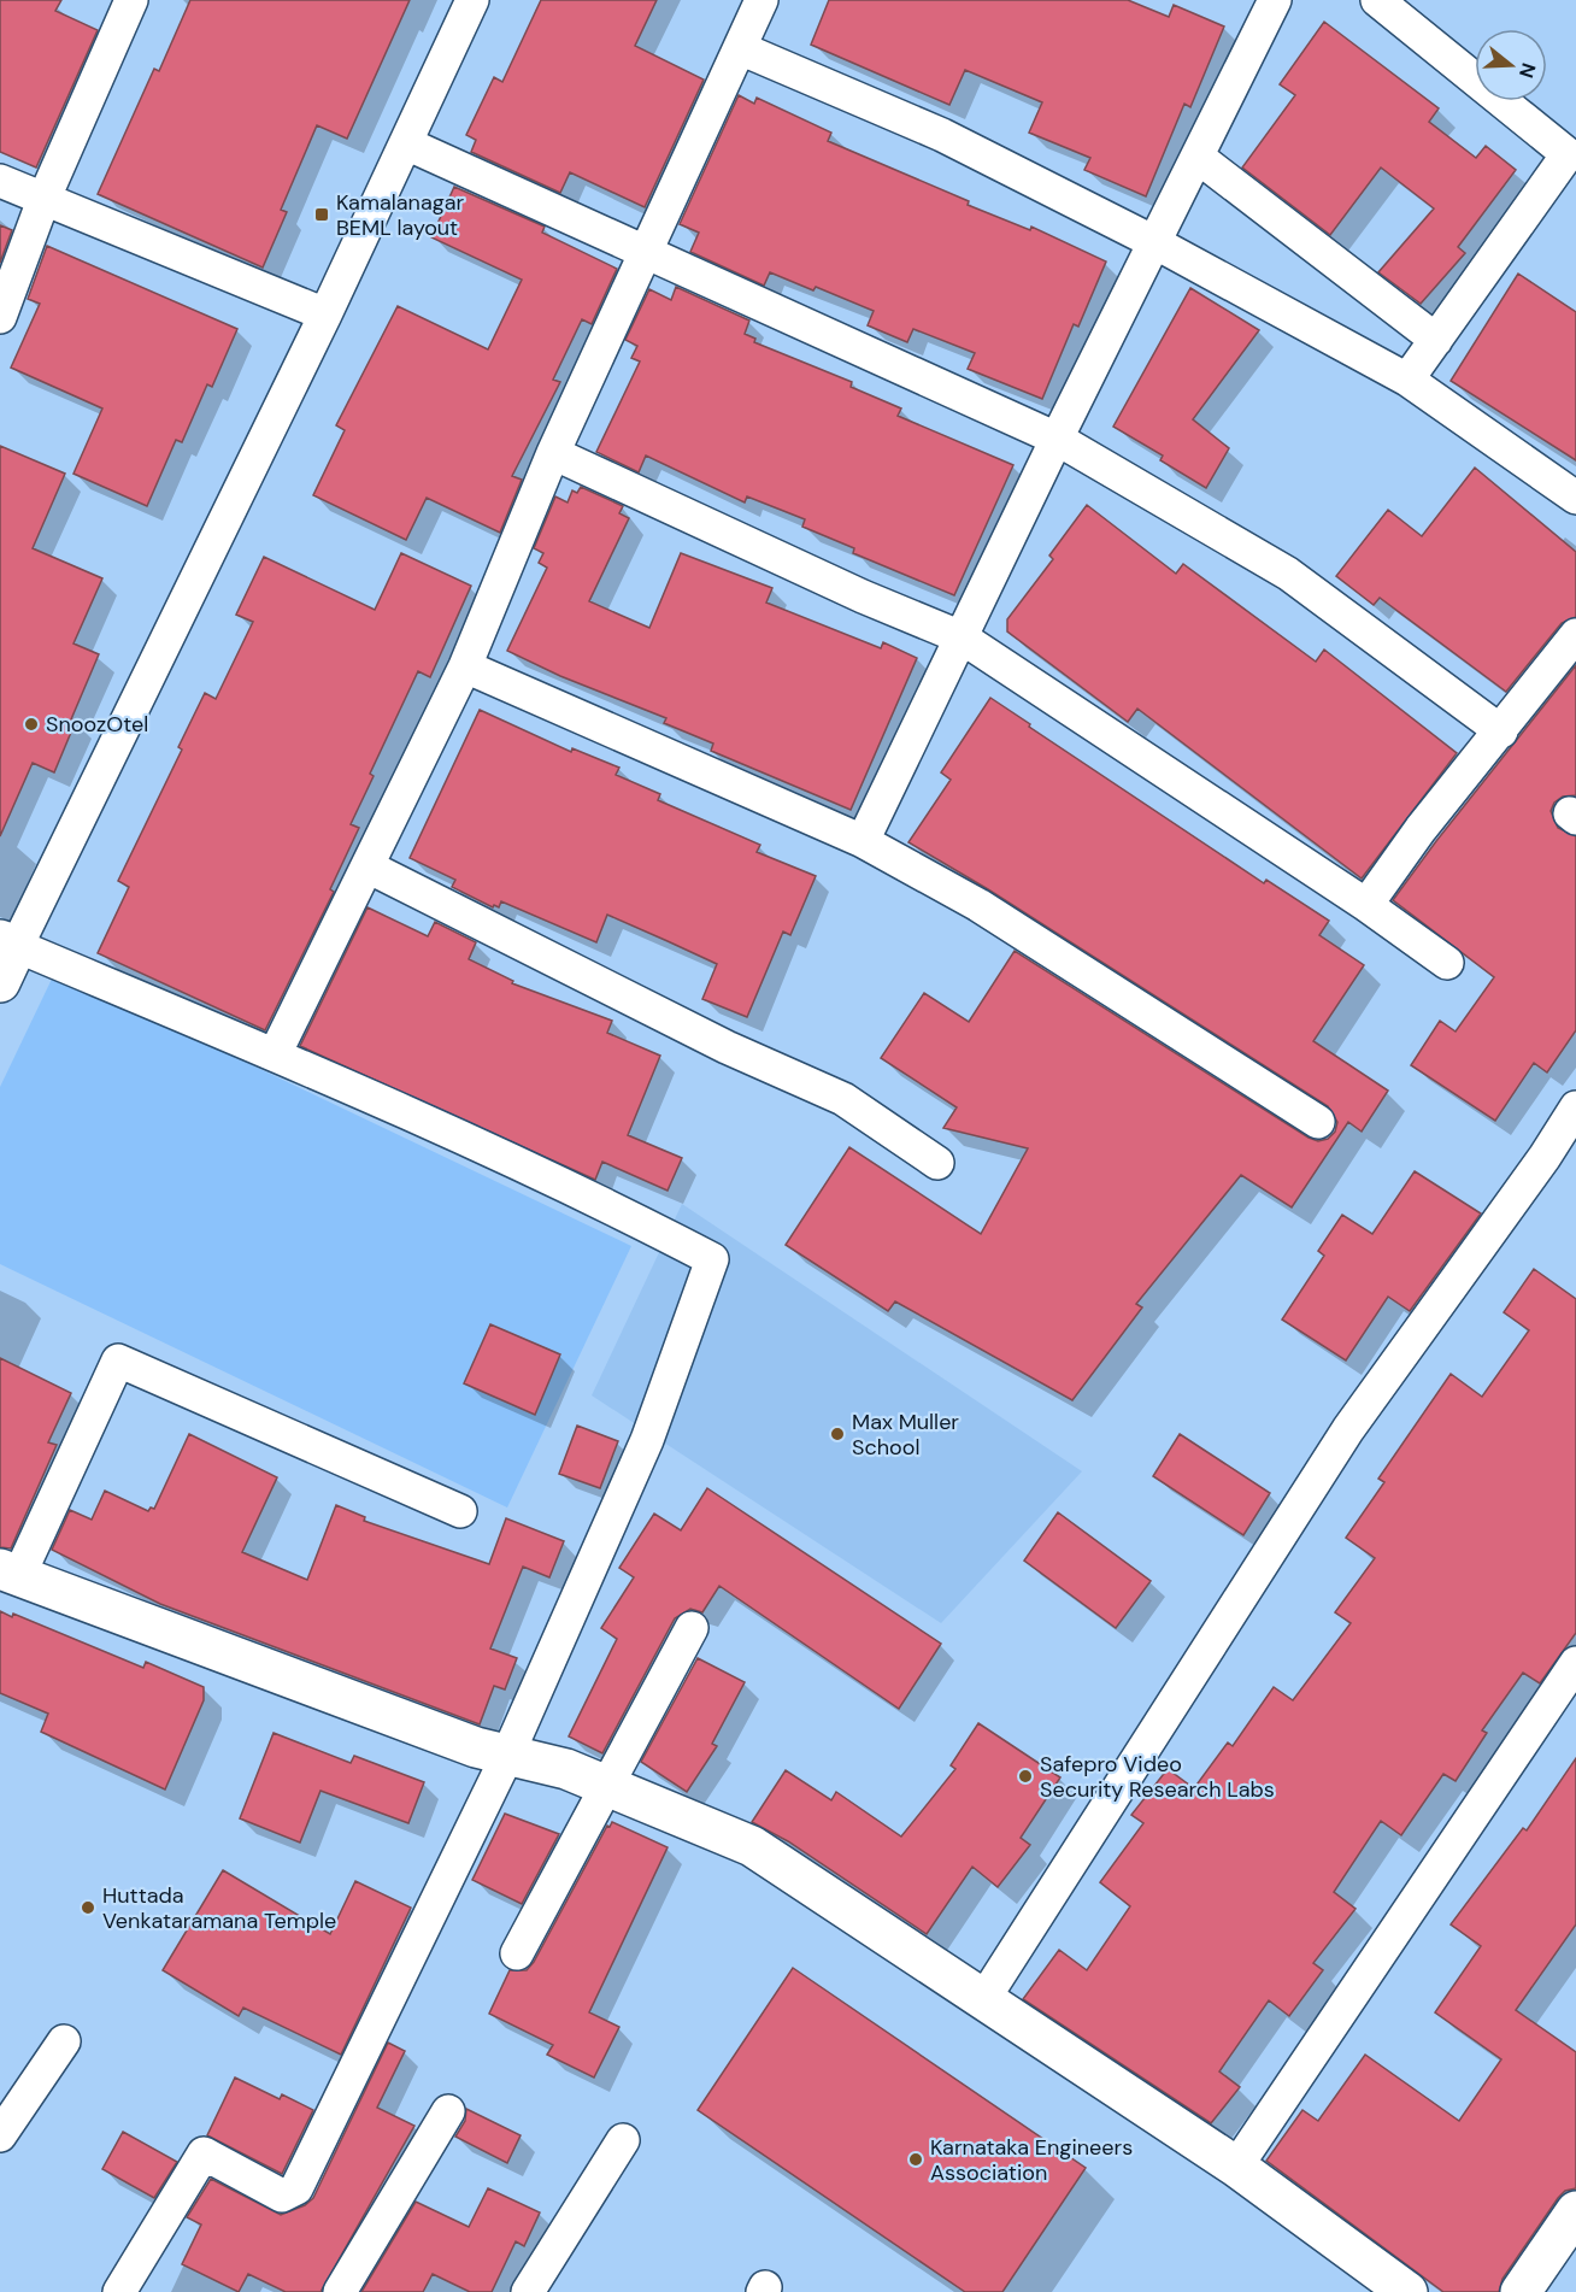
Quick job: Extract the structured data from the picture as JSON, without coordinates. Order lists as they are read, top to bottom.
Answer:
{
  "places": {
    "transit": ["Kamalanagar BEML layout"],
    "other": [
      "SnoozOtel",
      "Max Muller School",
      "Safepro Video Security Research Labs",
      "Huttada Venkataramana Temple",
      "Karnataka Engineers Association"
    ]
  },
  "north": "right"
}
